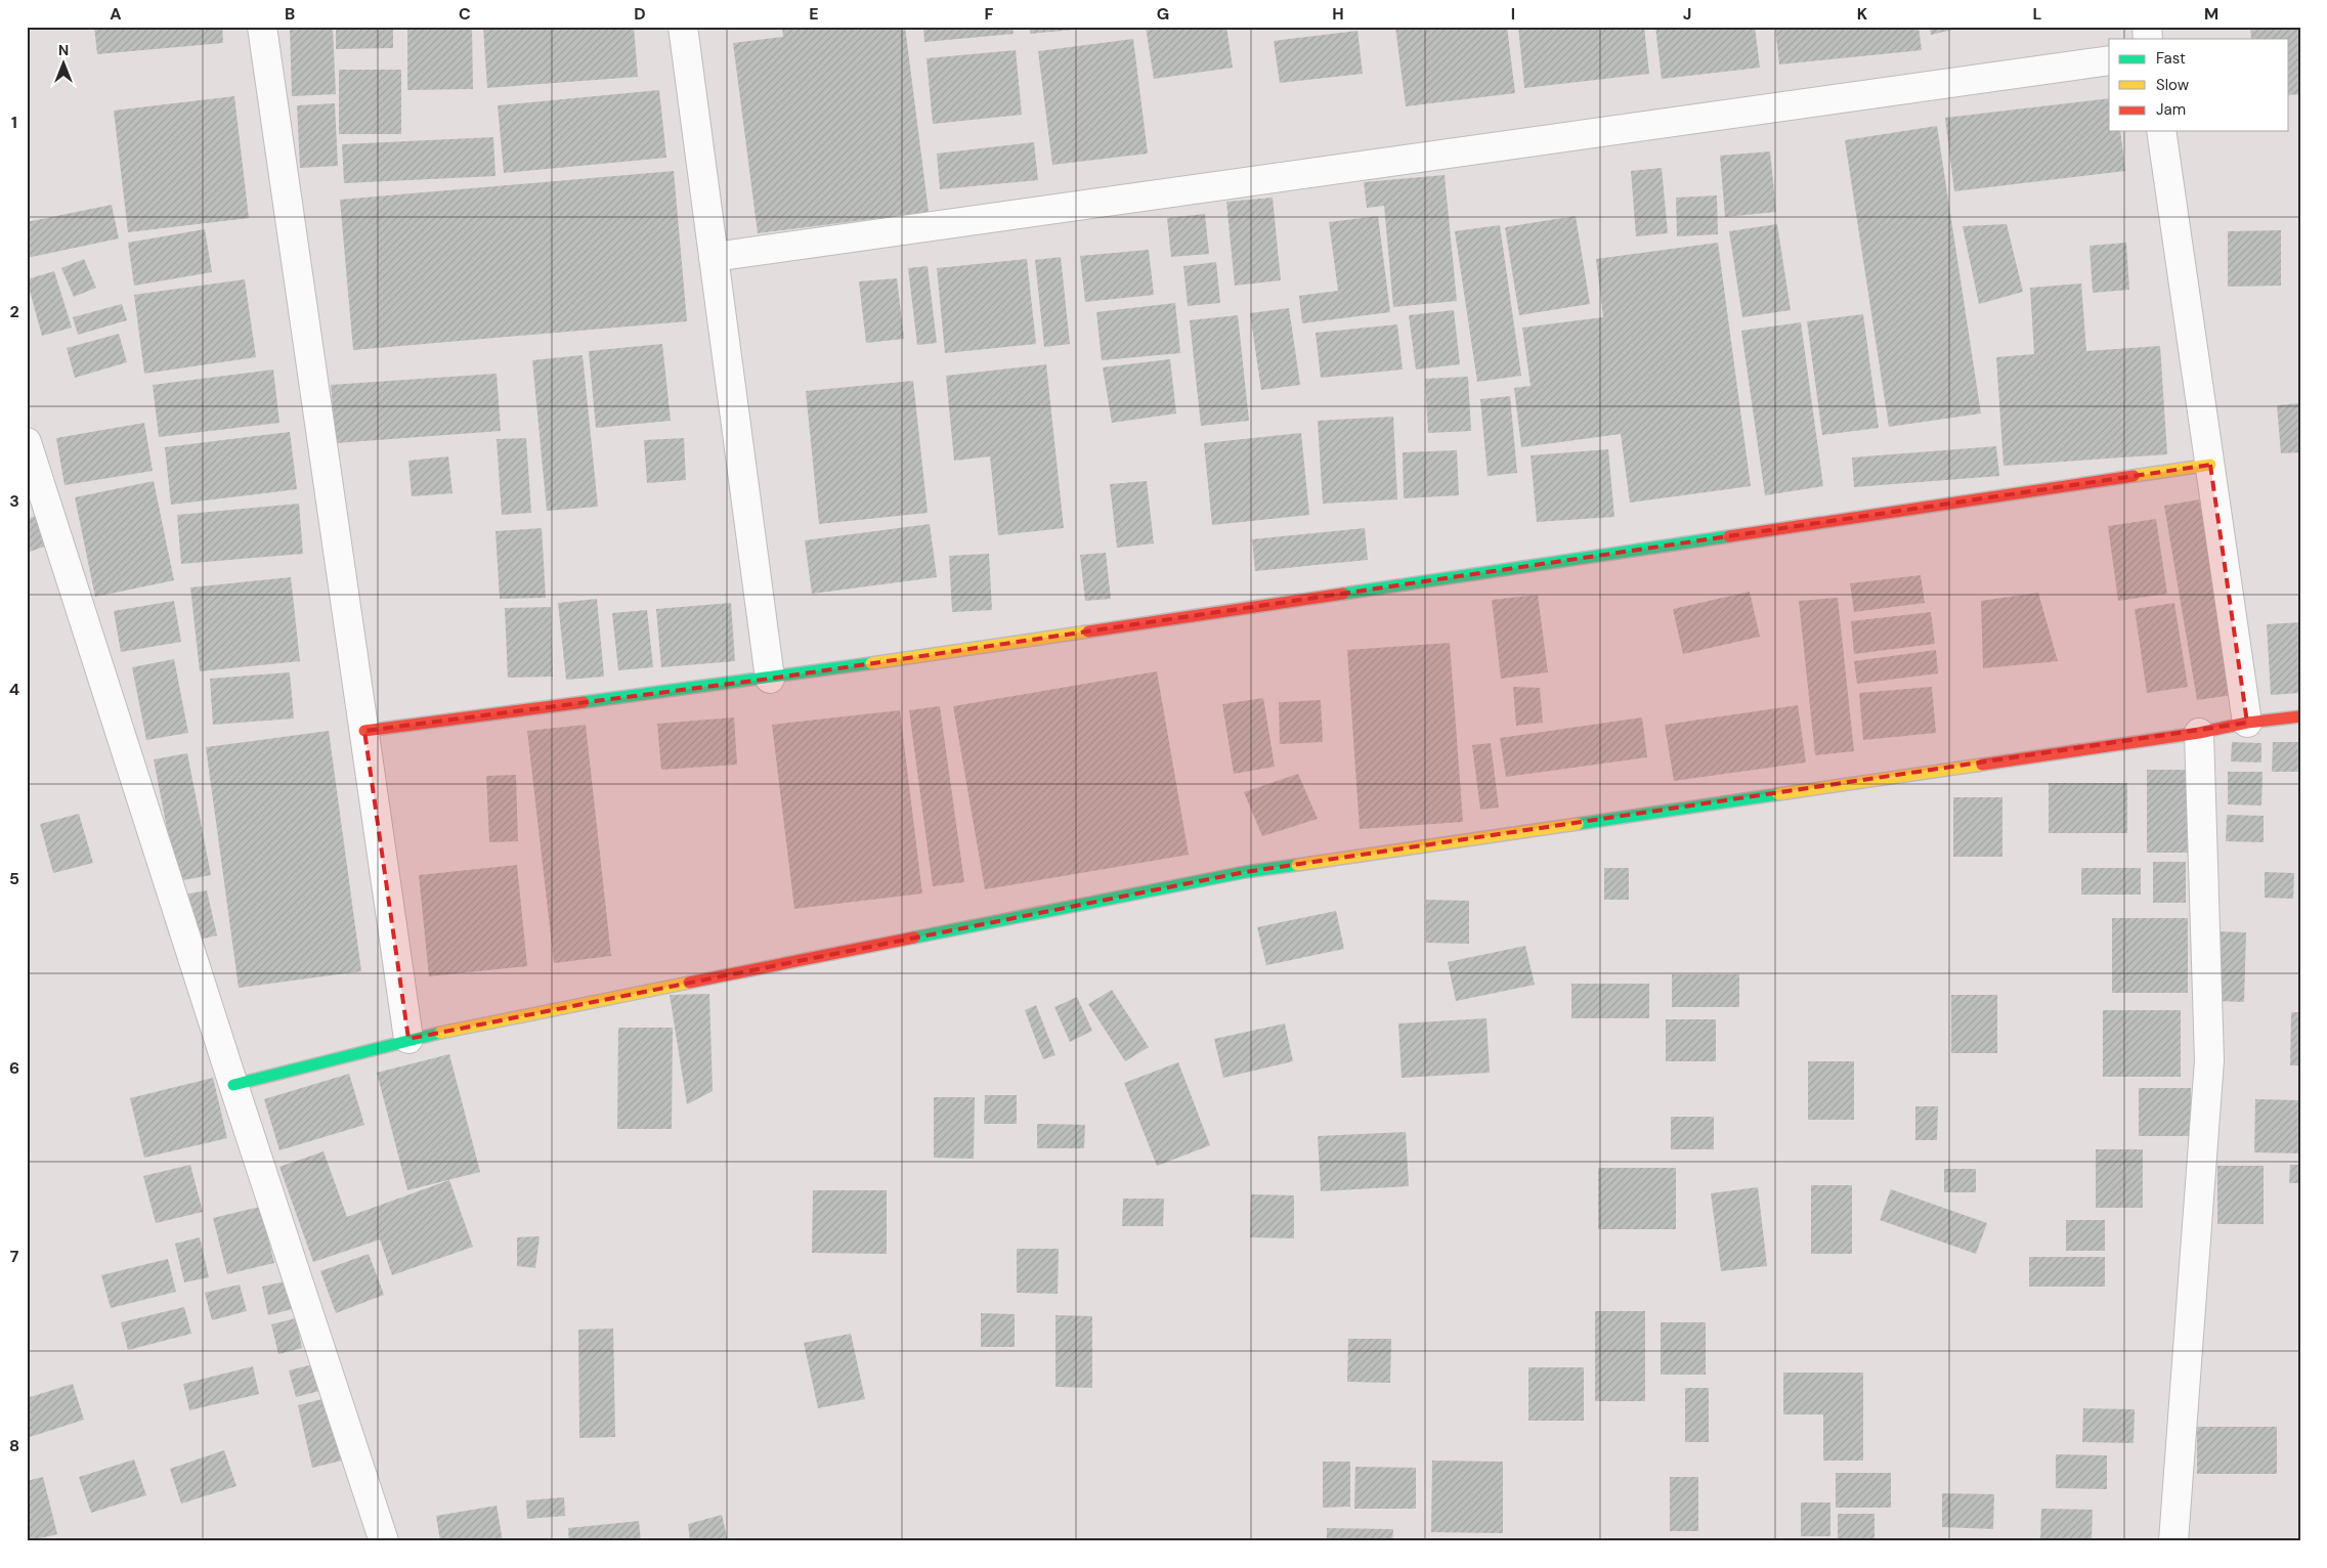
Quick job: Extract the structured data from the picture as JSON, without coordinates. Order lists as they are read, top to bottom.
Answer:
{
  "legend": ["Fast", "Slow", "Jam"],
  "north": "top",
  "grid": {
    "columns": [
      "A",
      "B",
      "C",
      "D",
      "E",
      "F",
      "G",
      "H",
      "I",
      "J",
      "K",
      "L",
      "M"
    ],
    "rows": [
      "1",
      "2",
      "3",
      "4",
      "5",
      "6",
      "7",
      "8"
    ]
  }
}
